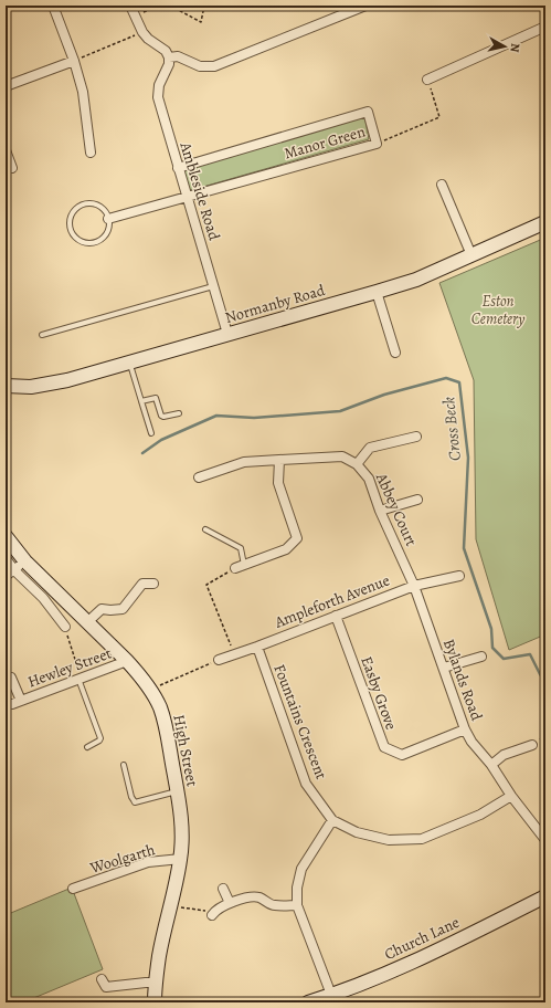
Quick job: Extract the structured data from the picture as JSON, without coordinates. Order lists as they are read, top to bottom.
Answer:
{
  "streets": {
    "street": [
      "Manor Green",
      "Ambleside Road",
      "Normanby Road",
      "Abbey Court",
      "Ampleforth Avenue",
      "Hewley Street",
      "Bylands Road",
      "Easby Grove",
      "Fountains Crescent",
      "High Street",
      "Woolgarth",
      "Church Lane"
    ]
  },
  "crossings": [
    ["Manor Green", "Ambleside Road"],
    ["Ambleside Road", "Normanby Road"],
    ["Abbey Court", "Ampleforth Avenue"],
    ["Abbey Court", "Bylands Road"],
    ["Ampleforth Avenue", "Bylands Road"],
    ["Ampleforth Avenue", "Easby Grove"],
    ["Ampleforth Avenue", "Fountains Crescent"],
    ["Hewley Street", "High Street"],
    ["Bylands Road", "Easby Grove"],
    ["Bylands Road", "Fountains Crescent"],
    ["High Street", "Woolgarth"]
  ],
  "water": ["Cross Beck"],
  "parks": ["Eston Cemetery"],
  "north": "right"
}
